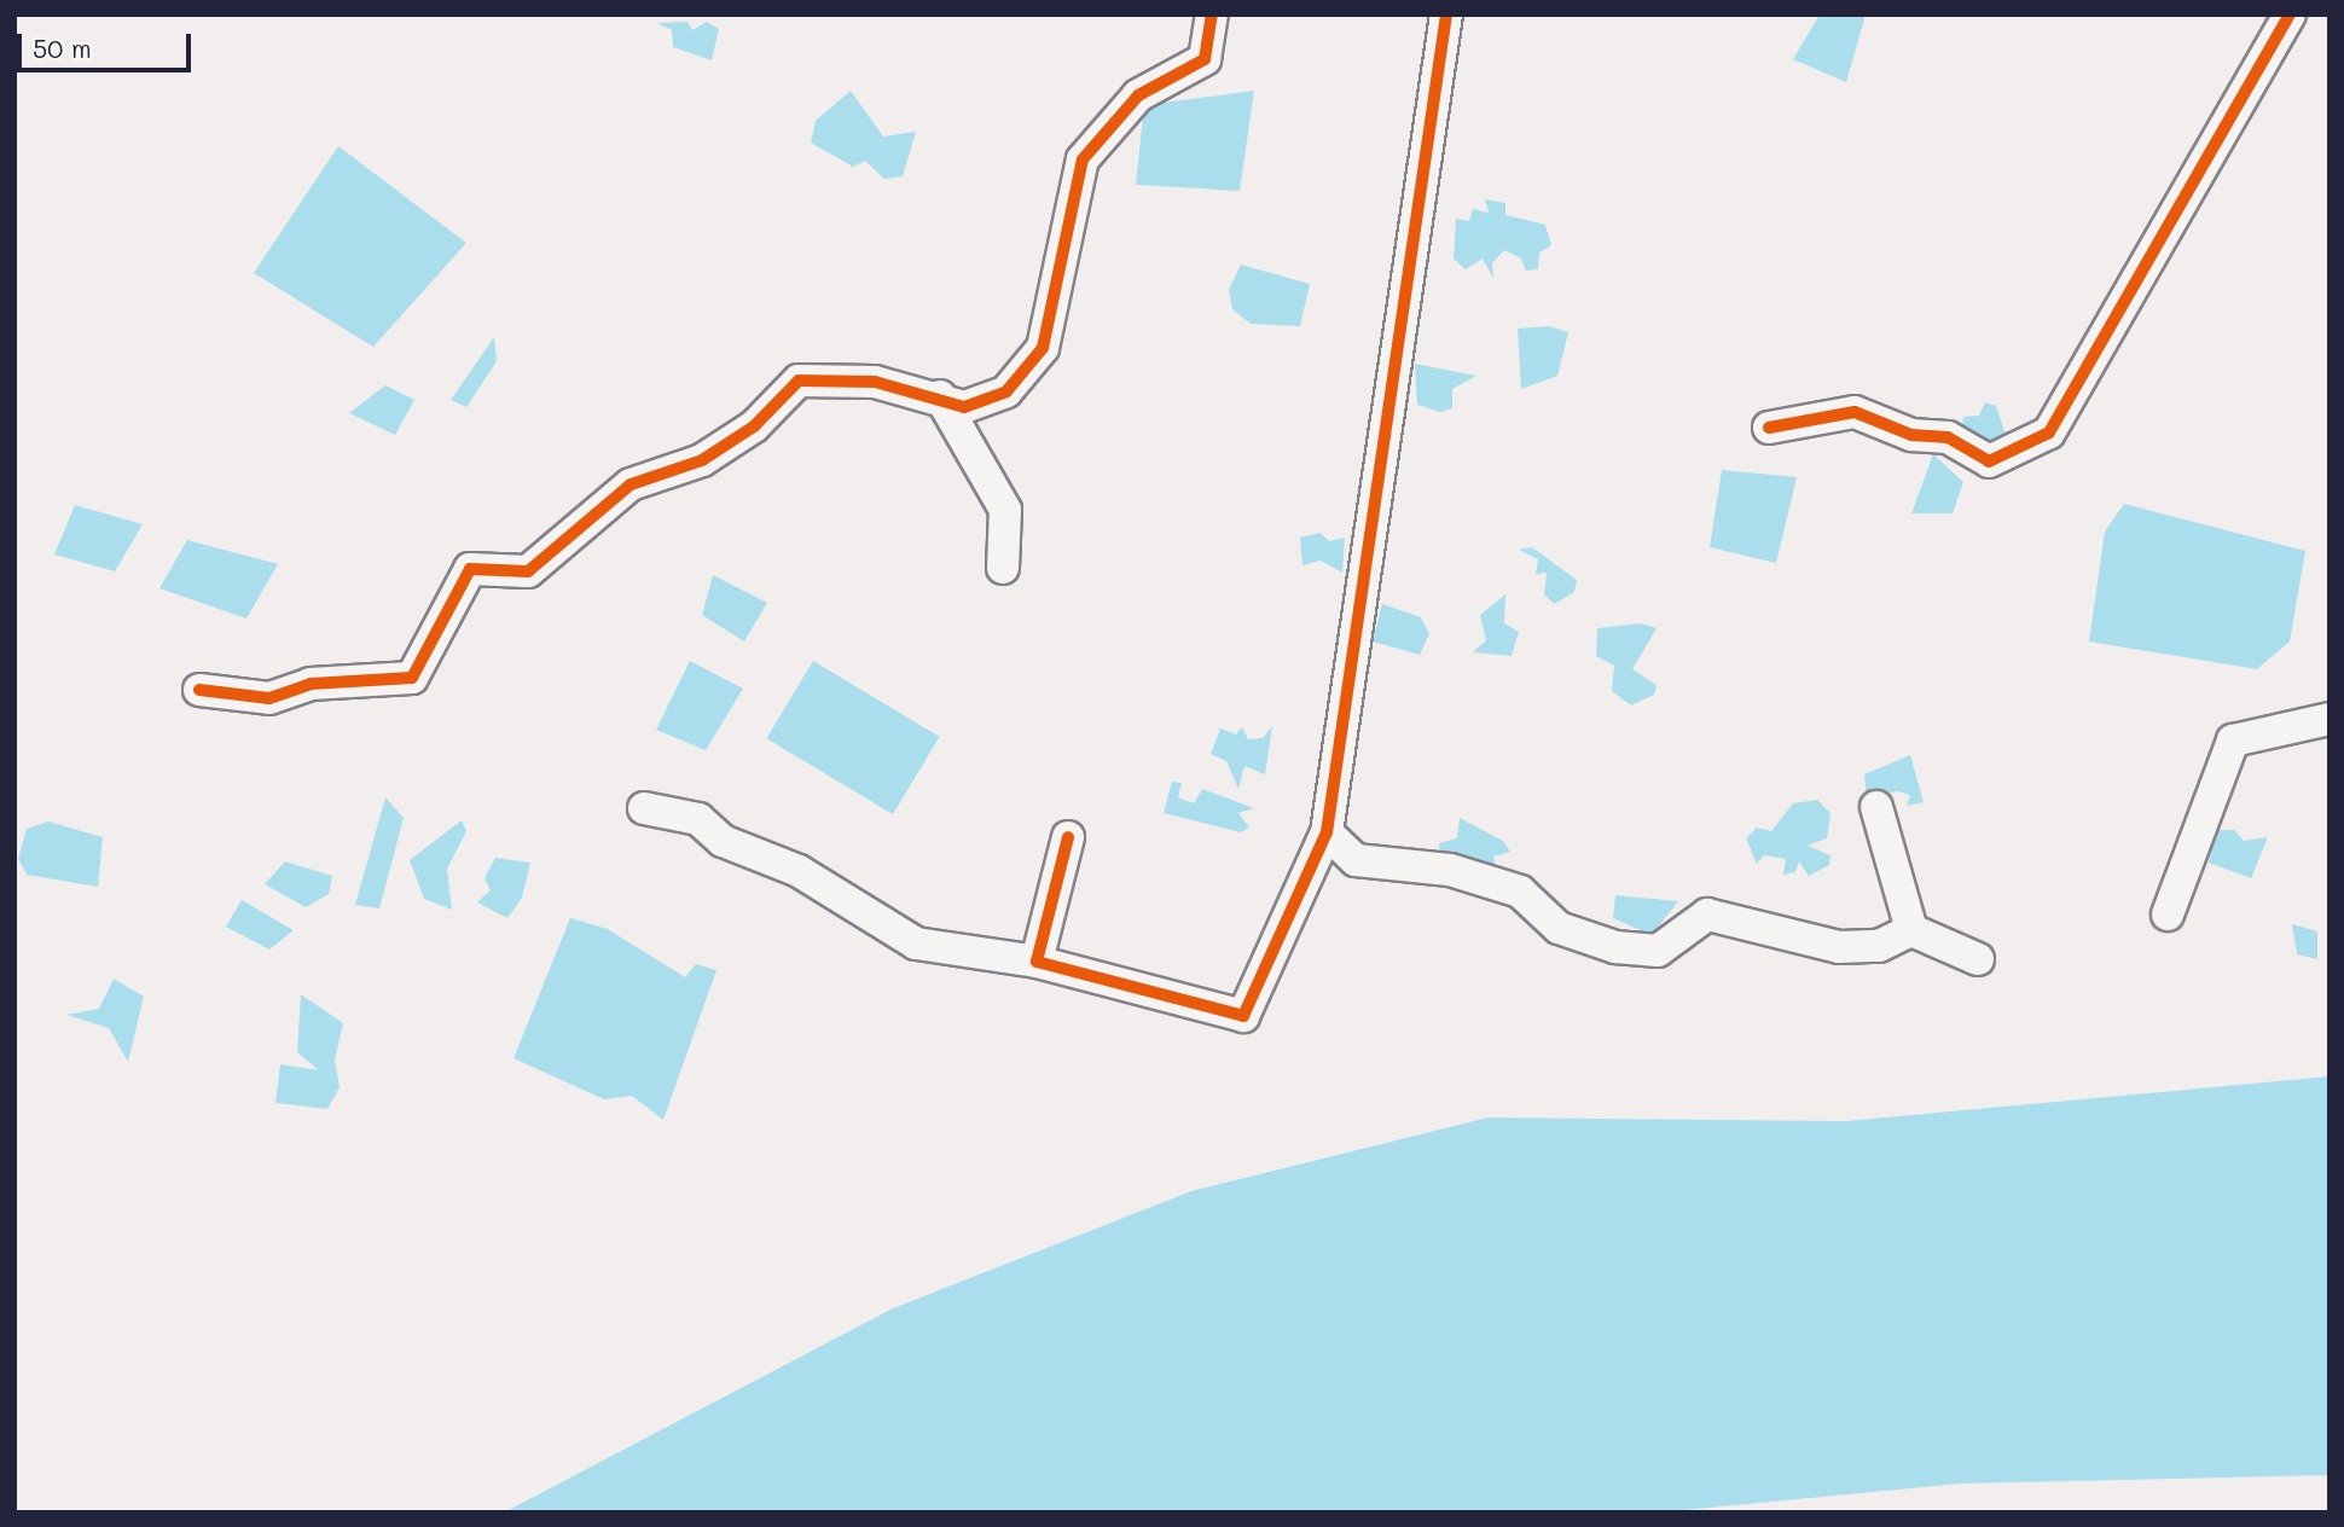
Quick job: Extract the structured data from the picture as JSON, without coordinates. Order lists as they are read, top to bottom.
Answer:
{
  "scale_bar": "50 m"
}
